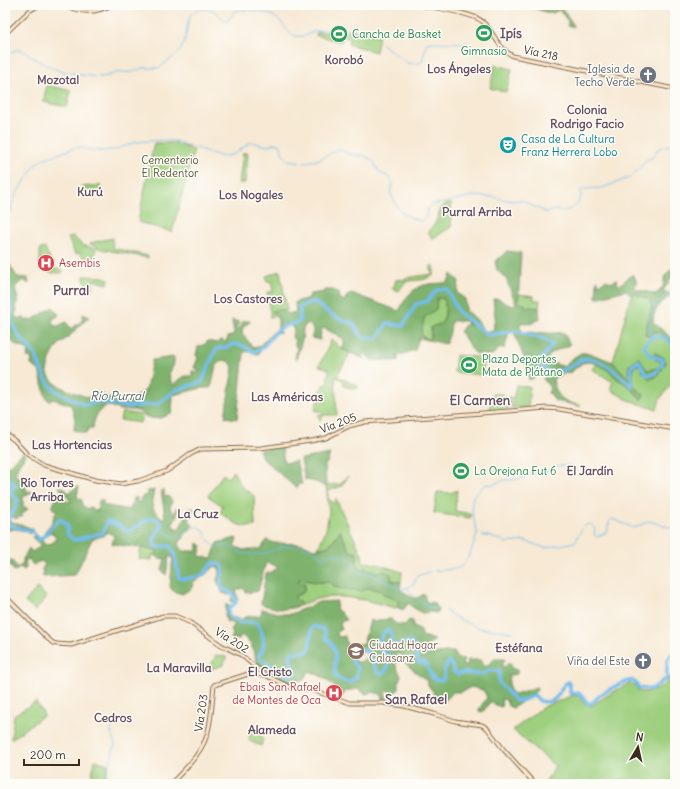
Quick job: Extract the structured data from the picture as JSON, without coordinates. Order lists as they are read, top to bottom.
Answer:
{
  "streets": {
    "main road": [
      "Vía 218",
      "Vía 205",
      "Vía 202",
      "Vía 203"
    ]
  },
  "crossings": [
    ["Vía 202", "Vía 203"]
  ],
  "districts": [
    "Ipís",
    "Korobó",
    "Los Ángeles",
    "Mozotal",
    "Colonia Rodrigo Facio",
    "Kurú",
    "Los Nogales",
    "Purral Arriba",
    "Purral",
    "Los Castores",
    "Las Américas",
    "El Carmen",
    "Las Hortencias",
    "El Jardín",
    "Río Torres Arriba",
    "La Cruz",
    "Estéfana",
    "La Maravilla",
    "El Cristo",
    "San Rafael",
    "Cedros",
    "Alameda"
  ],
  "water": ["Río Purral"],
  "parks": ["Cementerio El Redentor"],
  "places": {
    "sports": [
      "Gimnasio",
      "Cancha de Basket",
      "Plaza Deportes Mata de Plátano",
      "La Orejona Fut 6"
    ],
    "church": ["Iglesia de Techo Verde", "Viña del Este"],
    "theatre": ["Casa de La Cultura Franz Herrera Lobo"],
    "hospital": ["Asembis", "Ebais San Rafael de Montes de Oca"],
    "school or university": ["Ciudad Hogar Calasanz"]
  },
  "scale_bar": "200 m",
  "north": "top"
}
